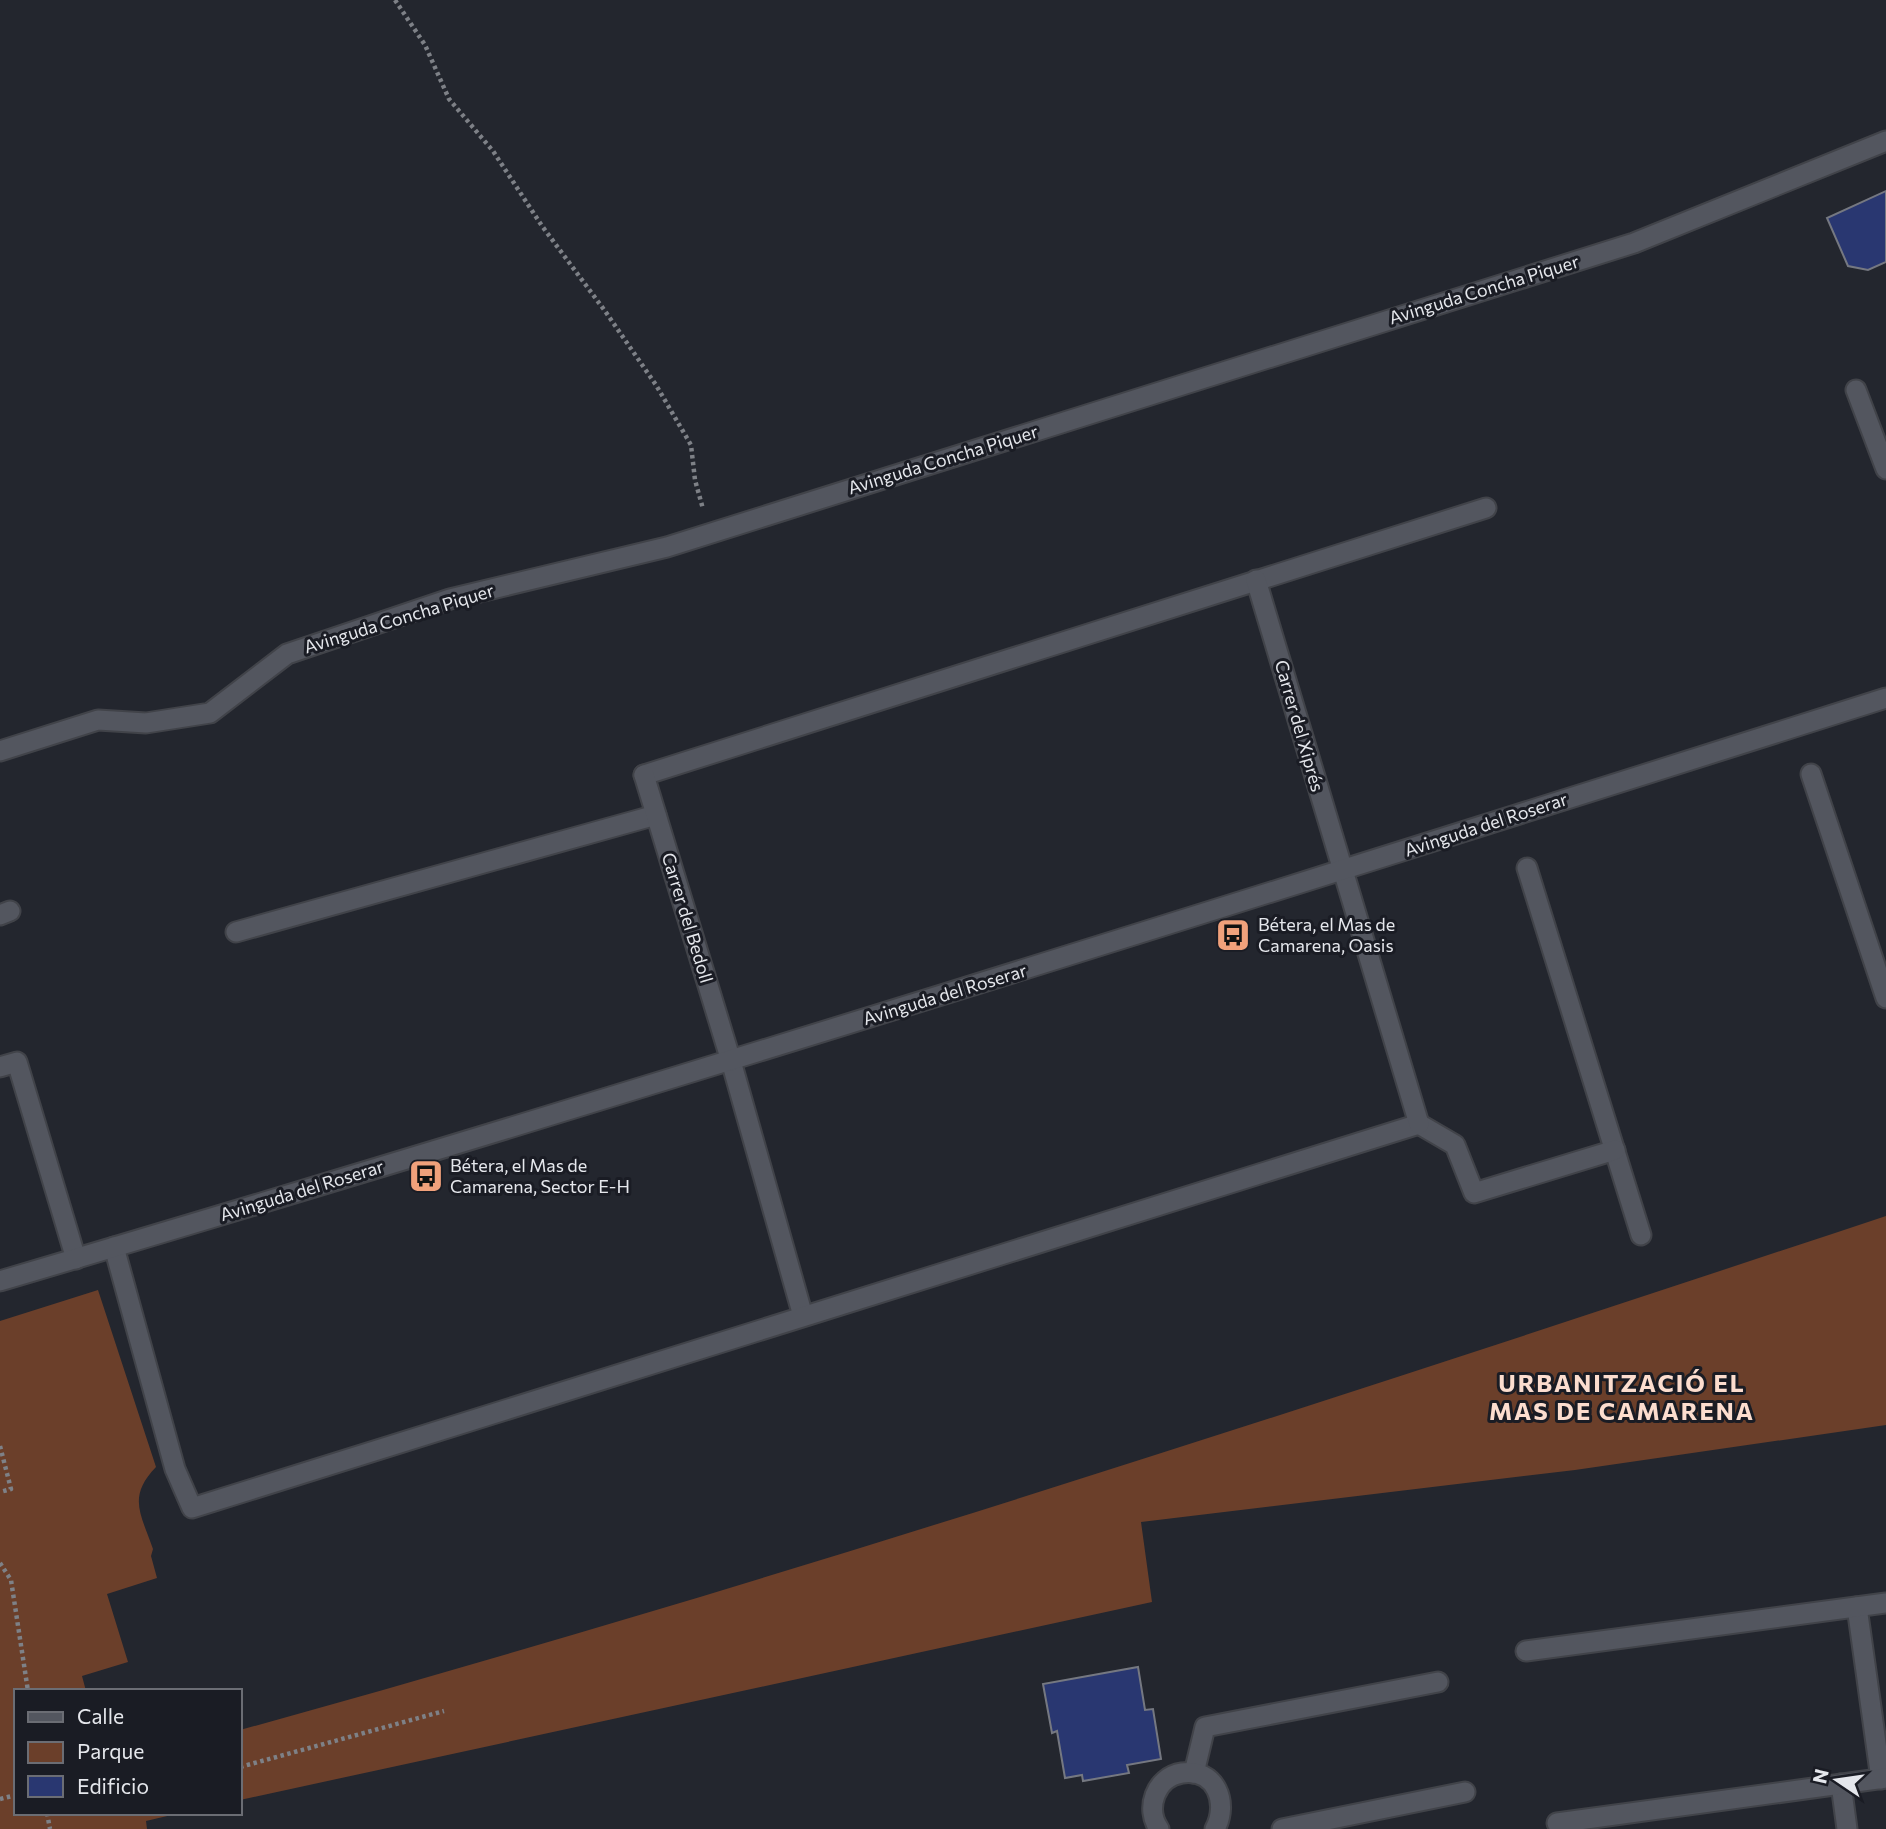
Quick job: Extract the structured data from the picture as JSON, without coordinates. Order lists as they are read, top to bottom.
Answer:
{
  "streets": {
    "street": [
      "Avinguda Concha Piquer",
      "Carrer del Xiprés",
      "Avinguda del Roserar",
      "Carrer del Bedoll"
    ]
  },
  "crossings": [
    ["Carrer del Xiprés", "Avinguda del Roserar"],
    ["Carrer del Xiprés", "Carrer del Bedoll"],
    ["Avinguda del Roserar", "Carrer del Bedoll"]
  ],
  "districts": ["URBANITZACIÓ EL MAS DE CAMARENA"],
  "places": {
    "bus stop": ["Bétera, el Mas de Camarena, Oasis", "Bétera, el Mas de Camarena, Sector E-H"]
  },
  "legend": ["Calle", "Parque", "Edificio"],
  "north": "left"
}
